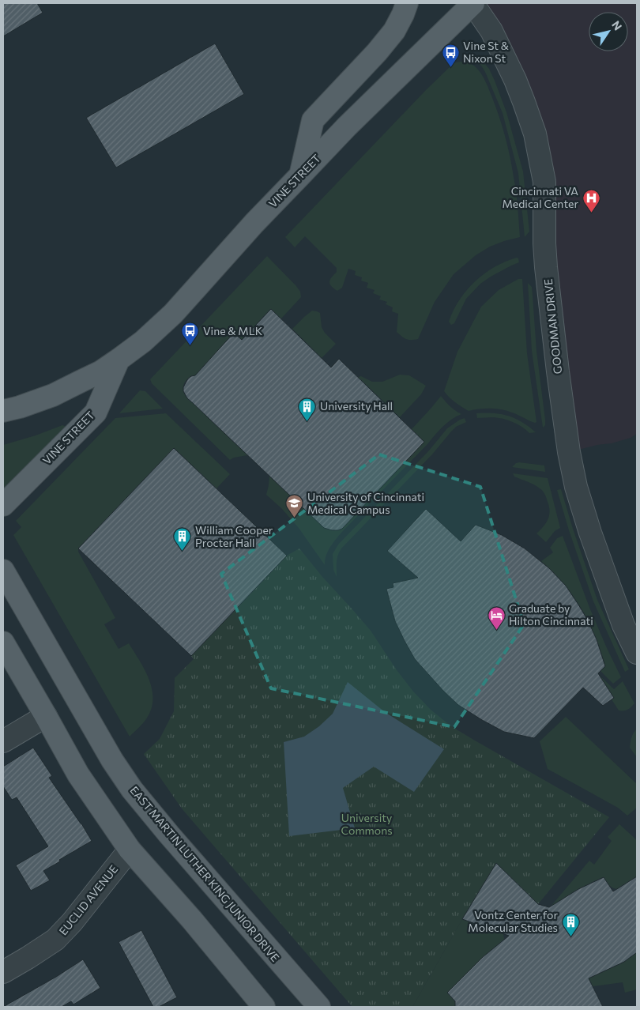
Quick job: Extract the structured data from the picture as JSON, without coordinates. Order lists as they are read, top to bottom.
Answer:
{
  "streets": {
    "main road": ["VINE STREET", "EAST MARTIN LUTHER KING JUNIOR DRIVE"],
    "street": ["GOODMAN DRIVE", "EUCLID AVENUE"]
  },
  "crossings": [
    ["VINE STREET", "GOODMAN DRIVE"]
  ],
  "parks": ["University Commons"],
  "places": {
    "bus stop": ["Vine St & Nixon St", "Vine & MLK"],
    "hospital": ["Cincinnati VA Medical Center"],
    "building": ["University Hall", "William Cooper Procter Hall", "Vontz Center for Molecular Studies"],
    "school or university": ["University of Cincinnati Medical Campus"],
    "hotel": ["Graduate by Hilton Cincinnati"]
  },
  "north": "top right"
}
